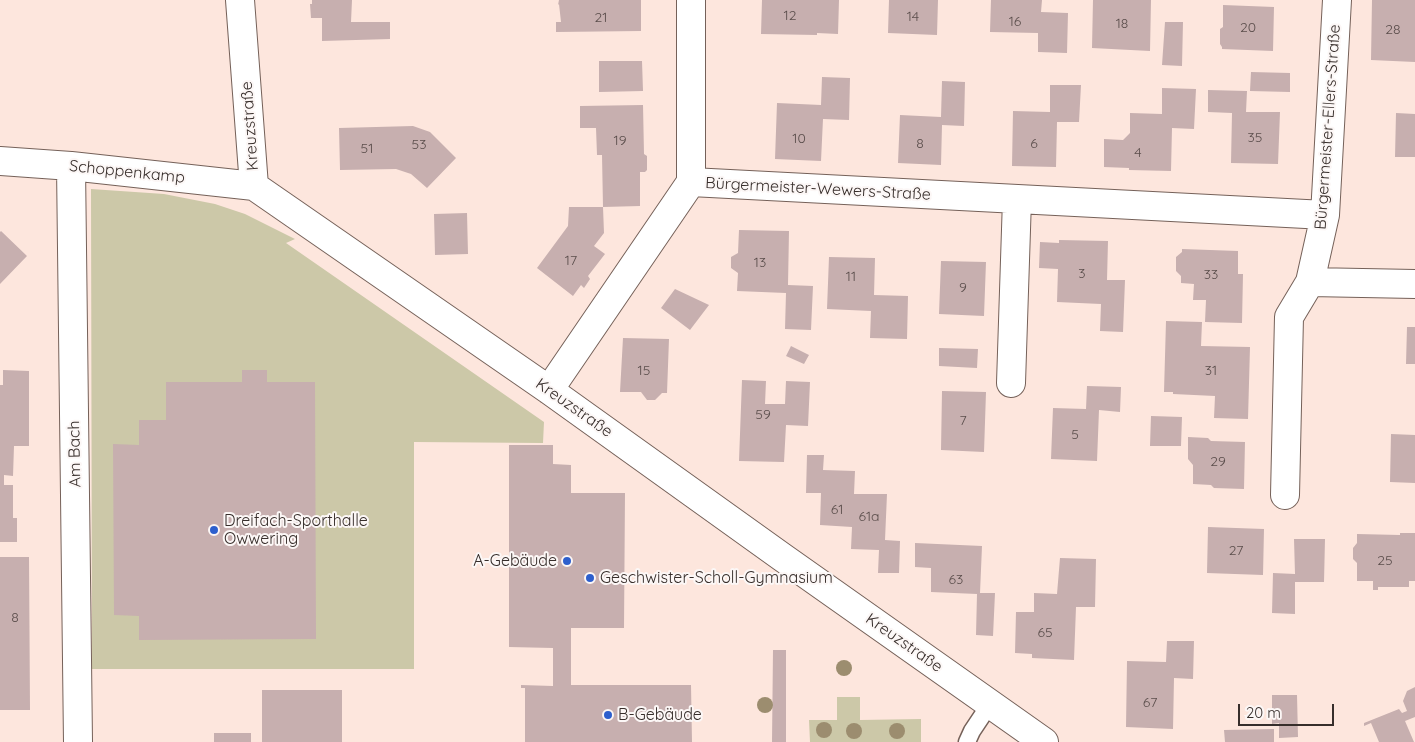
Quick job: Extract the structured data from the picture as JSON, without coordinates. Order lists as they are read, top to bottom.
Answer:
{
  "streets": {
    "street": [
      "Kreuzstraße",
      "Bürgermeister-Ellers-Straße",
      "Schoppenkamp",
      "Bürgermeister-Wewers-Straße",
      "Am Bach"
    ]
  },
  "crossings": [
    ["Kreuzstraße", "Schoppenkamp"],
    ["Kreuzstraße", "Bürgermeister-Wewers-Straße"],
    ["Bürgermeister-Ellers-Straße", "Bürgermeister-Wewers-Straße"],
    ["Schoppenkamp", "Am Bach"]
  ],
  "places": [
    "Dreifach-Sporthalle Owwering",
    "A-Gebäude",
    "Geschwister-Scholl-Gymnasium",
    "B-Gebäude"
  ],
  "house_numbers": [
    "12",
    "14",
    "21",
    "16",
    "18",
    "20",
    "28",
    "35",
    "10",
    "19",
    "8",
    "6",
    "53",
    "51",
    "4",
    "17",
    "13",
    "3",
    "33",
    "11",
    "9",
    "15",
    "31",
    "59",
    "7",
    "5",
    "29",
    "61",
    "61a",
    "27",
    "25",
    "63",
    "8",
    "65",
    "67"
  ],
  "scale_bar": "20 m"
}
